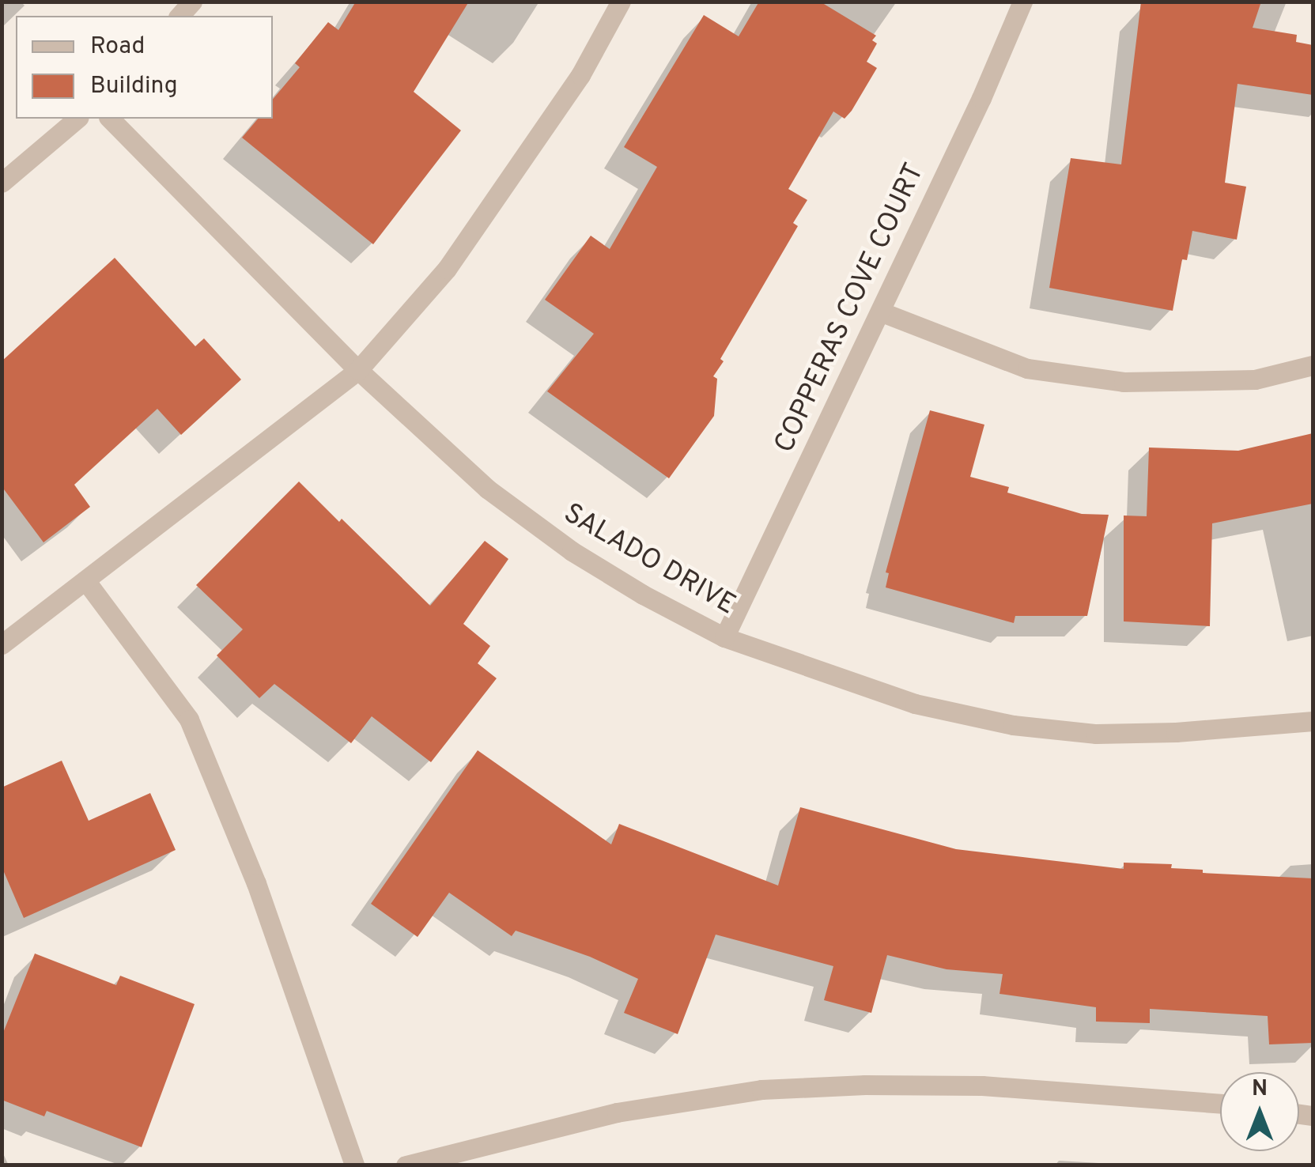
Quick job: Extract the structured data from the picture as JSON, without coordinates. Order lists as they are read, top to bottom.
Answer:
{
  "streets": {
    "street": ["COPPERAS COVE COURT", "SALADO DRIVE"]
  },
  "crossings": [
    ["COPPERAS COVE COURT", "SALADO DRIVE"]
  ],
  "legend": ["Road", "Building"],
  "north": "top"
}
